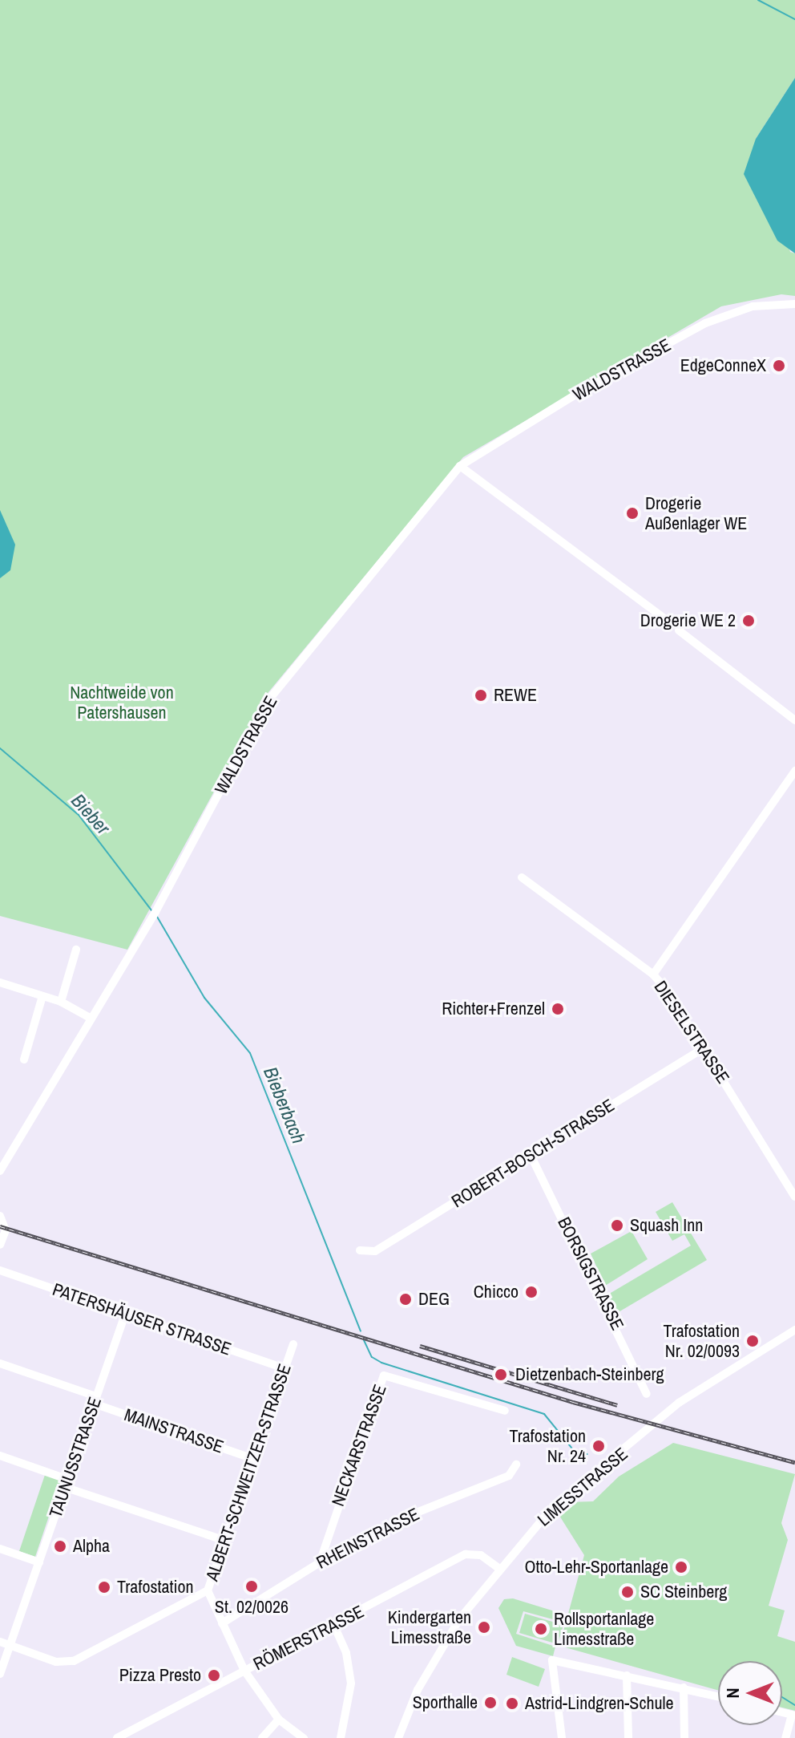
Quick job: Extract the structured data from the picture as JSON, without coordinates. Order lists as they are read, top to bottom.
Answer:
{
  "streets": {
    "street": [
      "WALDSTRASSE",
      "DIESELSTRASSE",
      "ROBERT-BOSCH-STRASSE",
      "BORSIGSTRASSE",
      "PATERSHÄUSER STRASSE",
      "MAINSTRASSE",
      "NECKARSTRASSE",
      "TAUNUSSTRASSE",
      "ALBERT-SCHWEITZER-STRASSE",
      "LIMESSTRASSE",
      "RHEINSTRASSE",
      "RÖMERSTRASSE"
    ]
  },
  "crossings": [
    ["DIESELSTRASSE", "ROBERT-BOSCH-STRASSE"],
    ["ROBERT-BOSCH-STRASSE", "BORSIGSTRASSE"],
    ["PATERSHÄUSER STRASSE", "TAUNUSSTRASSE"],
    ["PATERSHÄUSER STRASSE", "ALBERT-SCHWEITZER-STRASSE"],
    ["MAINSTRASSE", "TAUNUSSTRASSE"],
    ["MAINSTRASSE", "ALBERT-SCHWEITZER-STRASSE"],
    ["NECKARSTRASSE", "RHEINSTRASSE"],
    ["ALBERT-SCHWEITZER-STRASSE", "RHEINSTRASSE"],
    ["ALBERT-SCHWEITZER-STRASSE", "RÖMERSTRASSE"],
    ["LIMESSTRASSE", "RÖMERSTRASSE"]
  ],
  "water": ["Bieber", "Bieberbach"],
  "parks": ["Nachtweide von Patershausen"],
  "places": [
    "EdgeConneX",
    "Drogerie Außenlager WE",
    "Drogerie WE 2",
    "REWE",
    "Richter+Frenzel",
    "Squash Inn",
    "Chicco",
    "DEG",
    "Trafostation Nr. 02/0093",
    "Dietzenbach-Steinberg",
    "Trafostation Nr. 24",
    "Alpha",
    "Otto-Lehr-Sportanlage",
    "St. 02/0026",
    "Trafostation",
    "SC Steinberg",
    "Kindergarten Limesstraße",
    "Rollsportanlage Limesstraße",
    "Pizza Presto",
    "Sporthalle",
    "Astrid-Lindgren-Schule"
  ],
  "north": "left"
}
